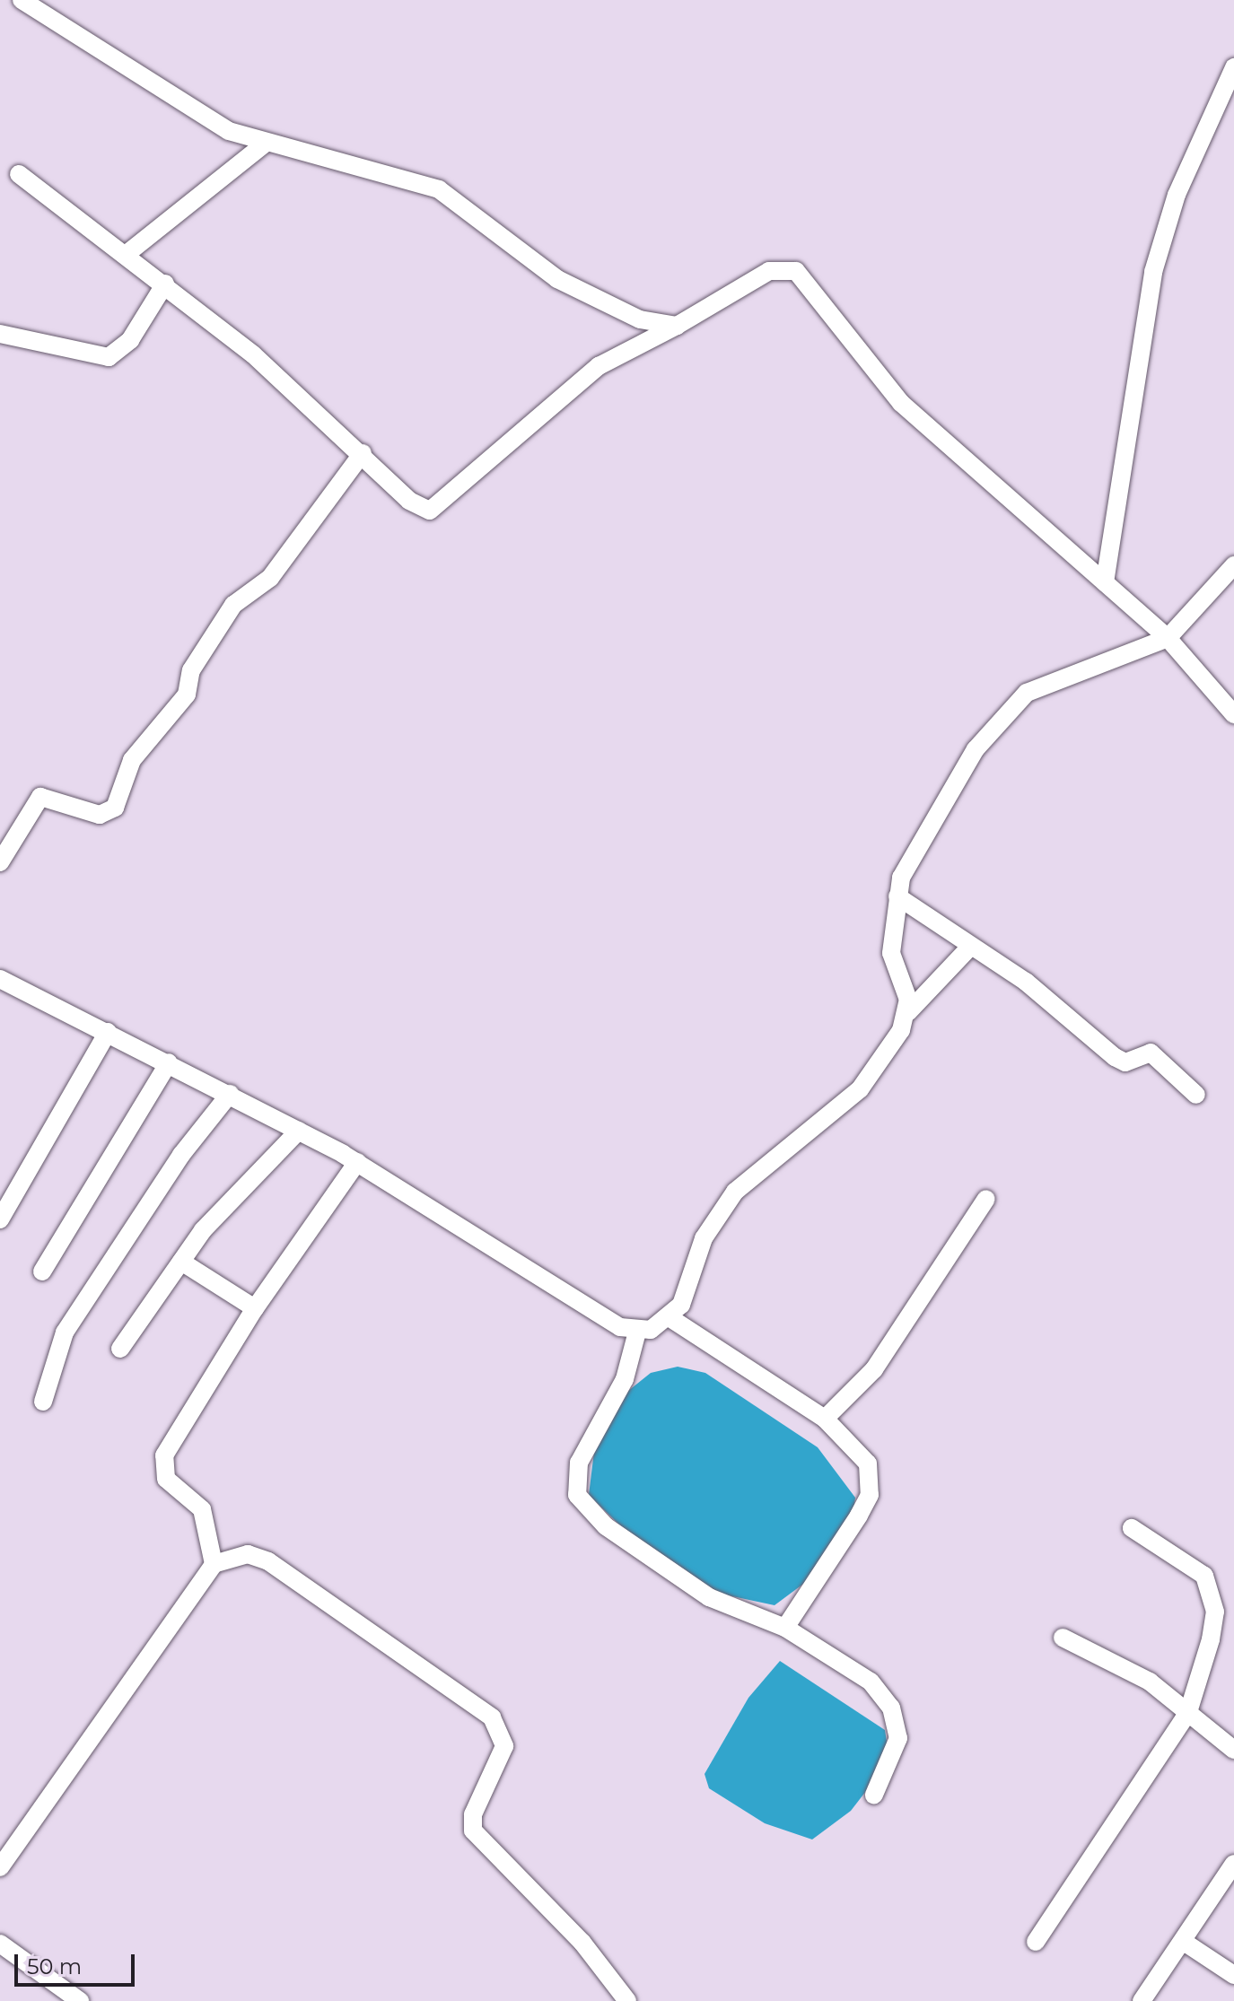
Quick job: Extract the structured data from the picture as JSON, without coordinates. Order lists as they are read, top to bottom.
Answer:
{
  "scale_bar": "50 m"
}
